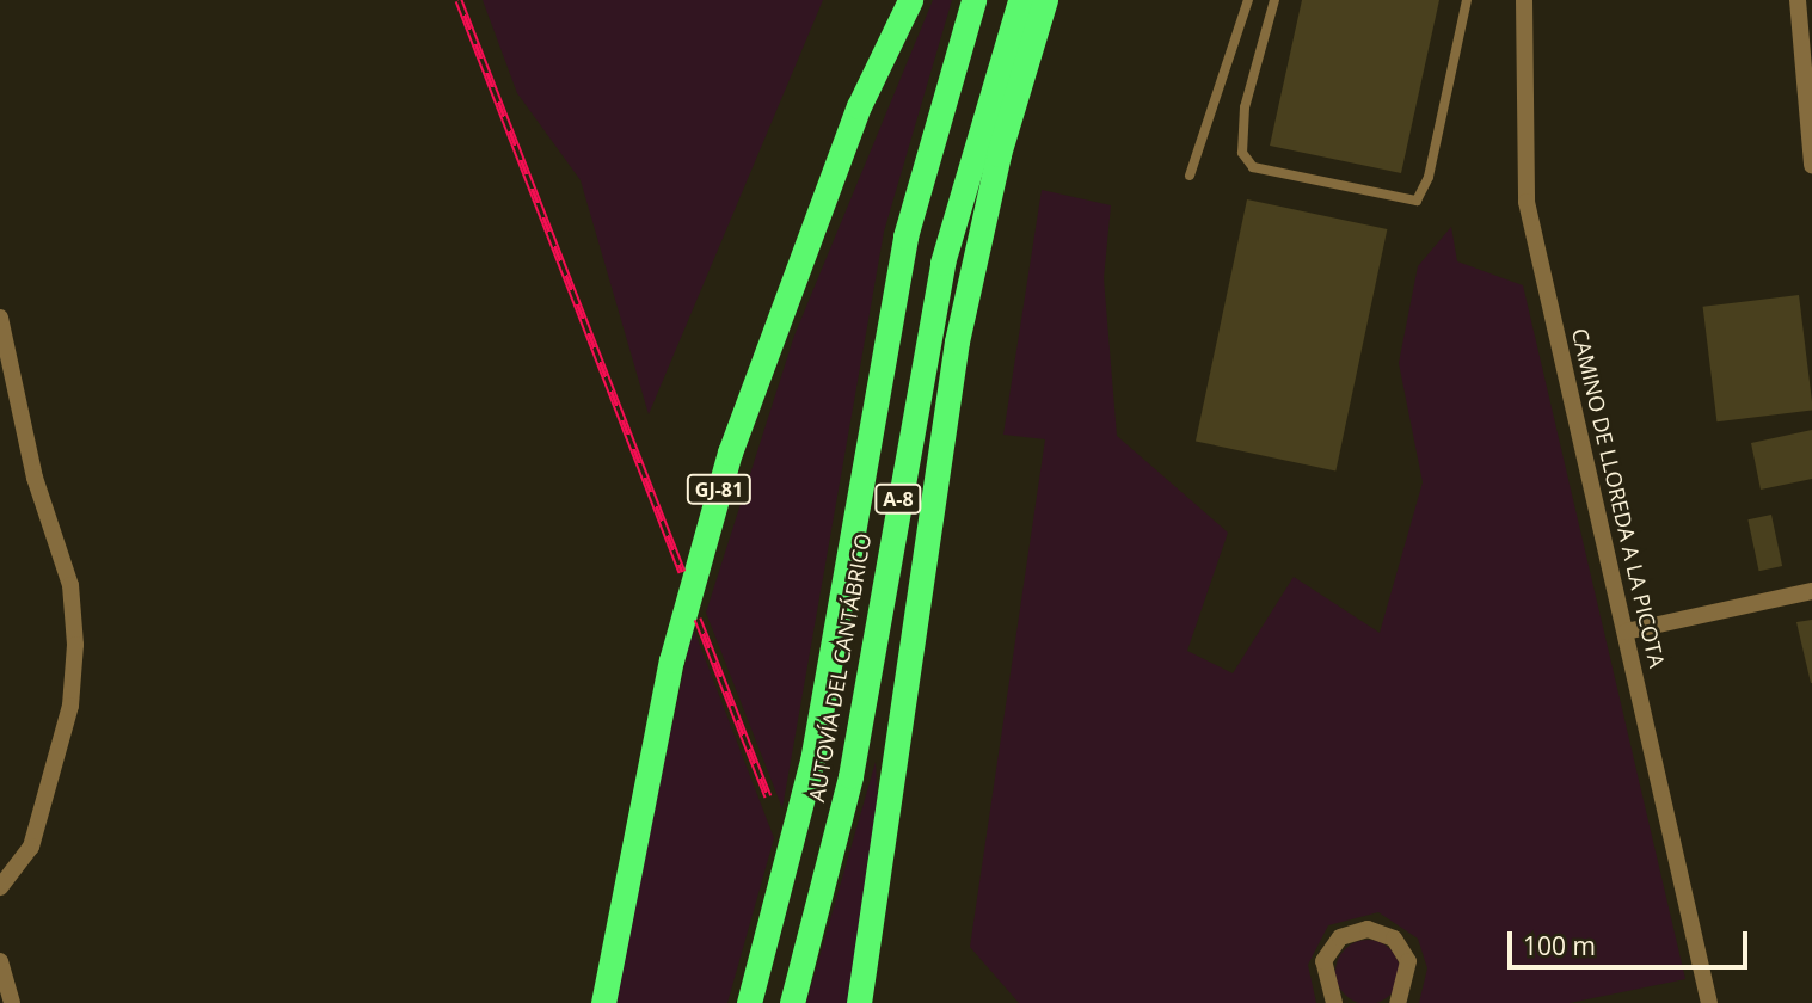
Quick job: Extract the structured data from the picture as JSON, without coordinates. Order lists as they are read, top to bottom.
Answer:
{
  "streets": {
    "highway": ["GJ-81", "A-8", "AUTOVÍA DEL CANTÁBRICO"],
    "street": ["CAMINO DE LLOREDA A LA PICOTA"]
  },
  "scale_bar": "100 m"
}
